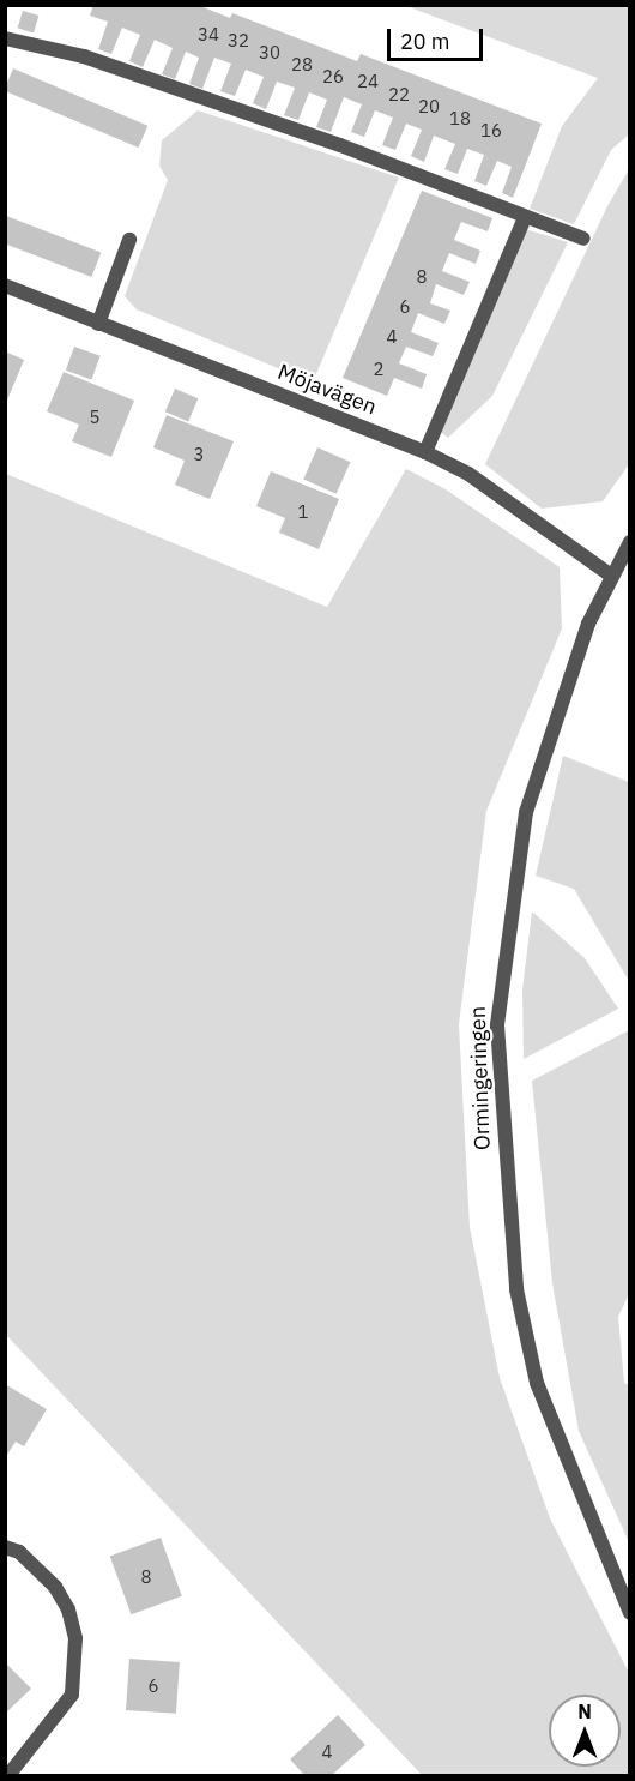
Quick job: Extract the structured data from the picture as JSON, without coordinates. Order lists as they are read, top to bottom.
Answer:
{
  "streets": {
    "street": ["Möjavägen", "Ormingeringen"]
  },
  "crossings": [
    ["Möjavägen", "Ormingeringen"]
  ],
  "house_numbers": [
    "34",
    "32",
    "30",
    "28",
    "26",
    "24",
    "22",
    "20",
    "18",
    "16",
    "8",
    "6",
    "4",
    "2",
    "5",
    "3",
    "1",
    "8",
    "6",
    "4"
  ],
  "scale_bar": "20 m",
  "north": "top"
}
